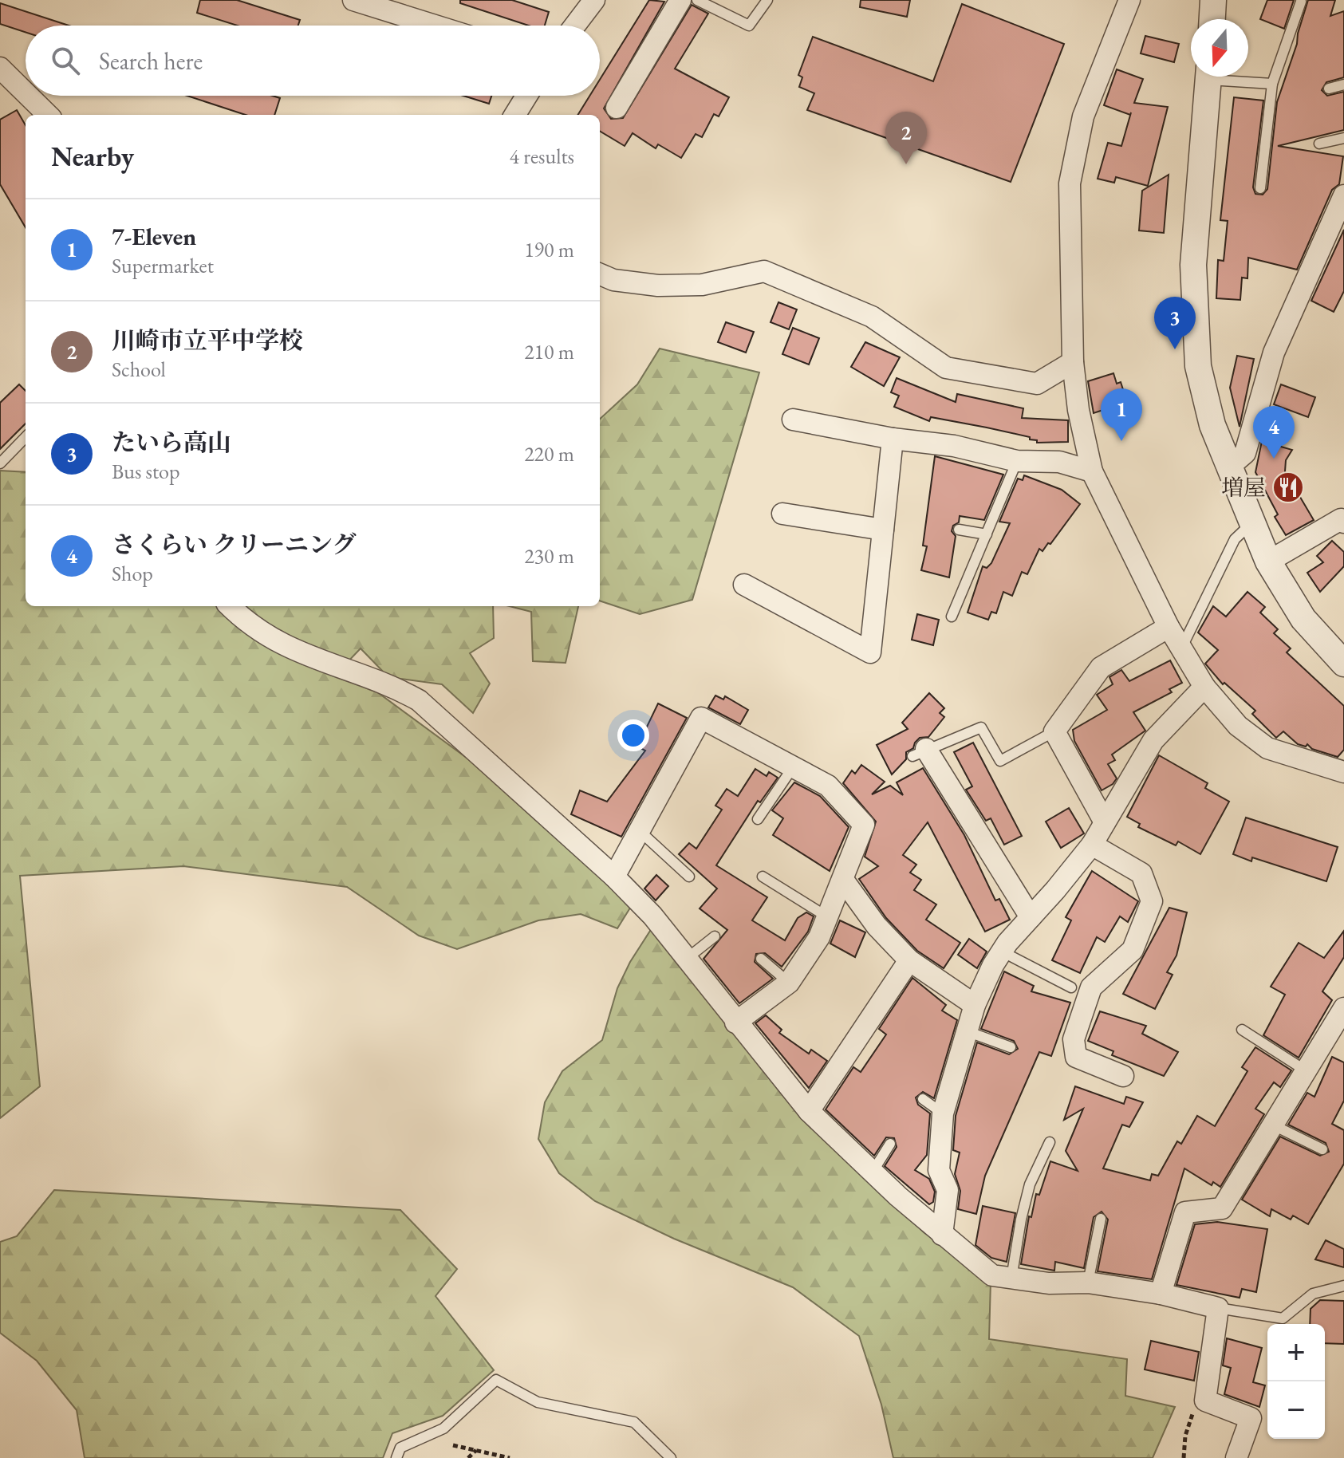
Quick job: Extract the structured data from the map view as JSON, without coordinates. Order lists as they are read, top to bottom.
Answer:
{
  "places": {
    "restaurant": ["増屋"]
  },
  "north": "bottom",
  "page": {
    "search": "Search here",
    "pins": [
      "2",
      "3",
      "1",
      "4"
    ],
    "heading": ["Nearby", "4 results"],
    "list": [
      {
        "mark": "1",
        "name": "7-Eleven",
        "note": "Supermarket",
        "value": "190 m"
      },
      {
        "mark": "2",
        "name": "川崎市立平中学校",
        "note": "School",
        "value": "210 m"
      },
      {
        "mark": "3",
        "name": "たいら高山",
        "note": "Bus stop",
        "value": "220 m"
      },
      {
        "mark": "4",
        "name": "さくらい クリーニング",
        "note": "Shop",
        "value": "230 m"
      }
    ],
    "map_buttons": ["+", "−"]
  }
}
